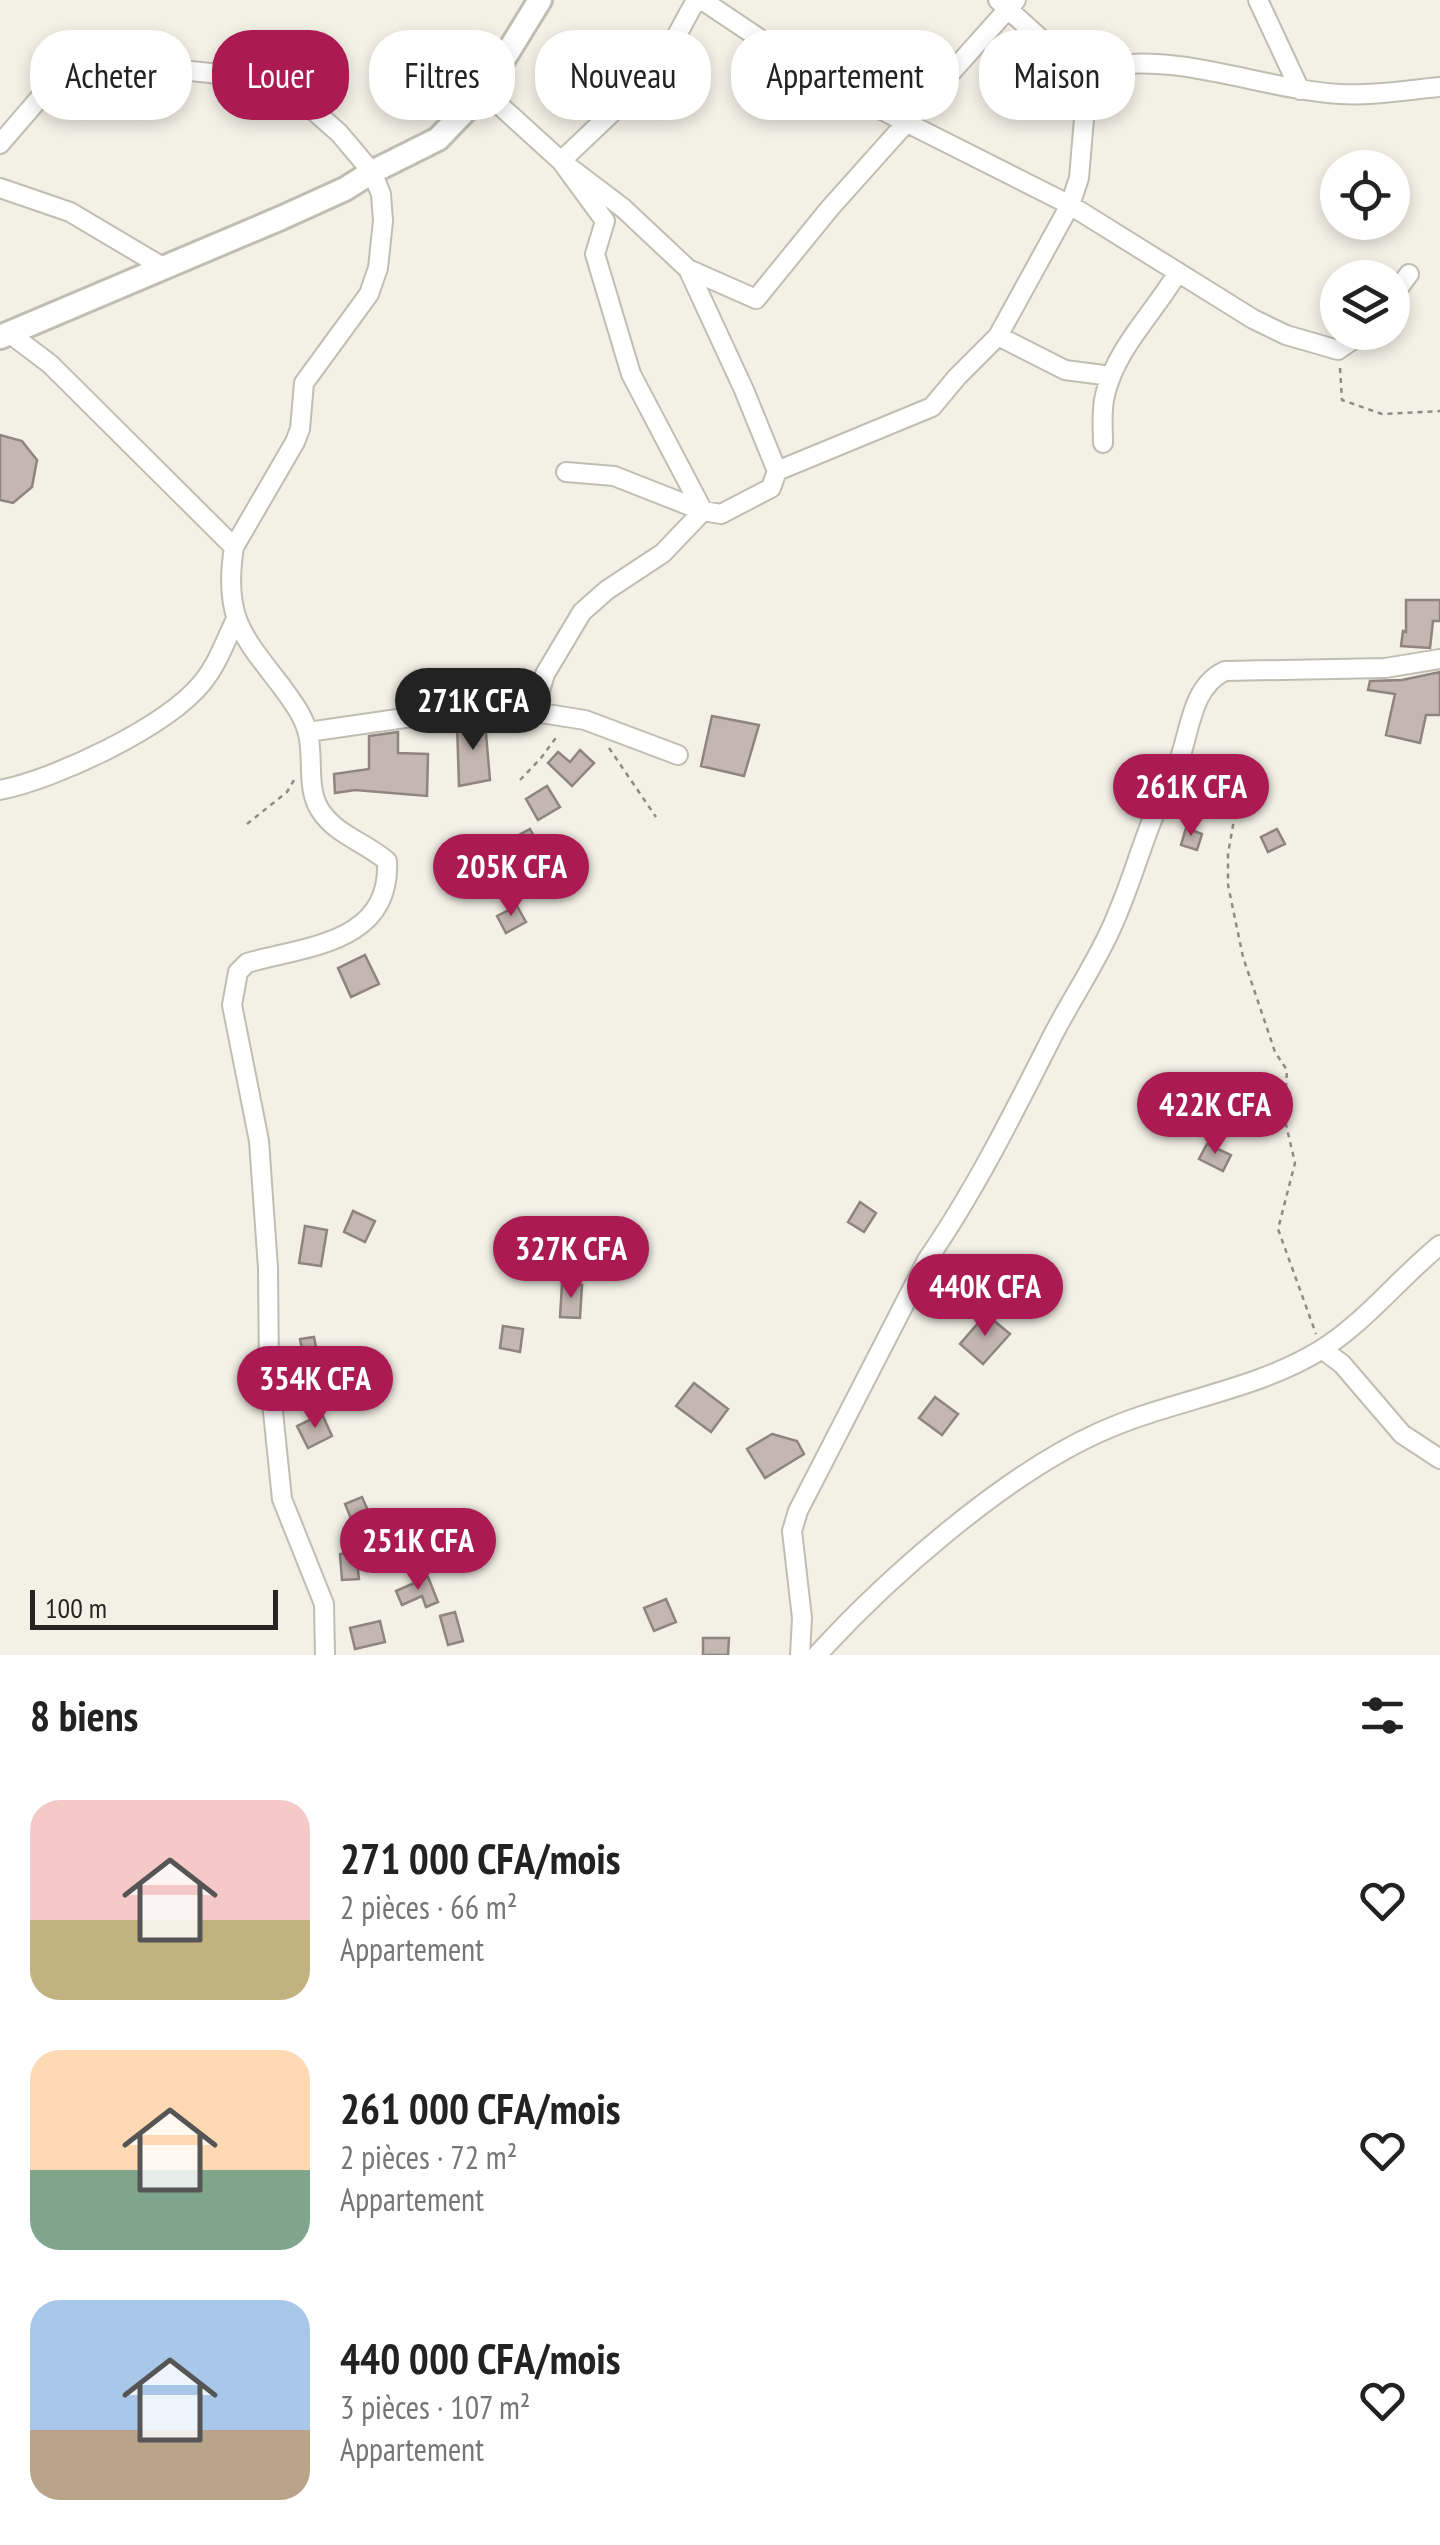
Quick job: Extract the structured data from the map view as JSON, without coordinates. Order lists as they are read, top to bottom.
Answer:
{
  "scale_bar": "100 m",
  "page": {
    "chip": [
      "Acheter",
      "Louer",
      "Filtres",
      "Nouveau",
      "Appartement",
      "Maison"
    ],
    "price": [
      "271K CFA",
      "261K CFA",
      "205K CFA",
      "422K CFA",
      "327K CFA",
      "440K CFA",
      "354K CFA",
      "251K CFA"
    ],
    "scale": "100 m",
    "heading": "8 biens",
    "list": [
      {
        "name": "271 000 CFA/mois",
        "note": "2 pièces · 66 m² · Appartement"
      },
      {
        "name": "261 000 CFA/mois",
        "note": "2 pièces · 72 m² · Appartement"
      },
      {
        "name": "440 000 CFA/mois",
        "note": "3 pièces · 107 m² · Appartement"
      }
    ]
  }
}
